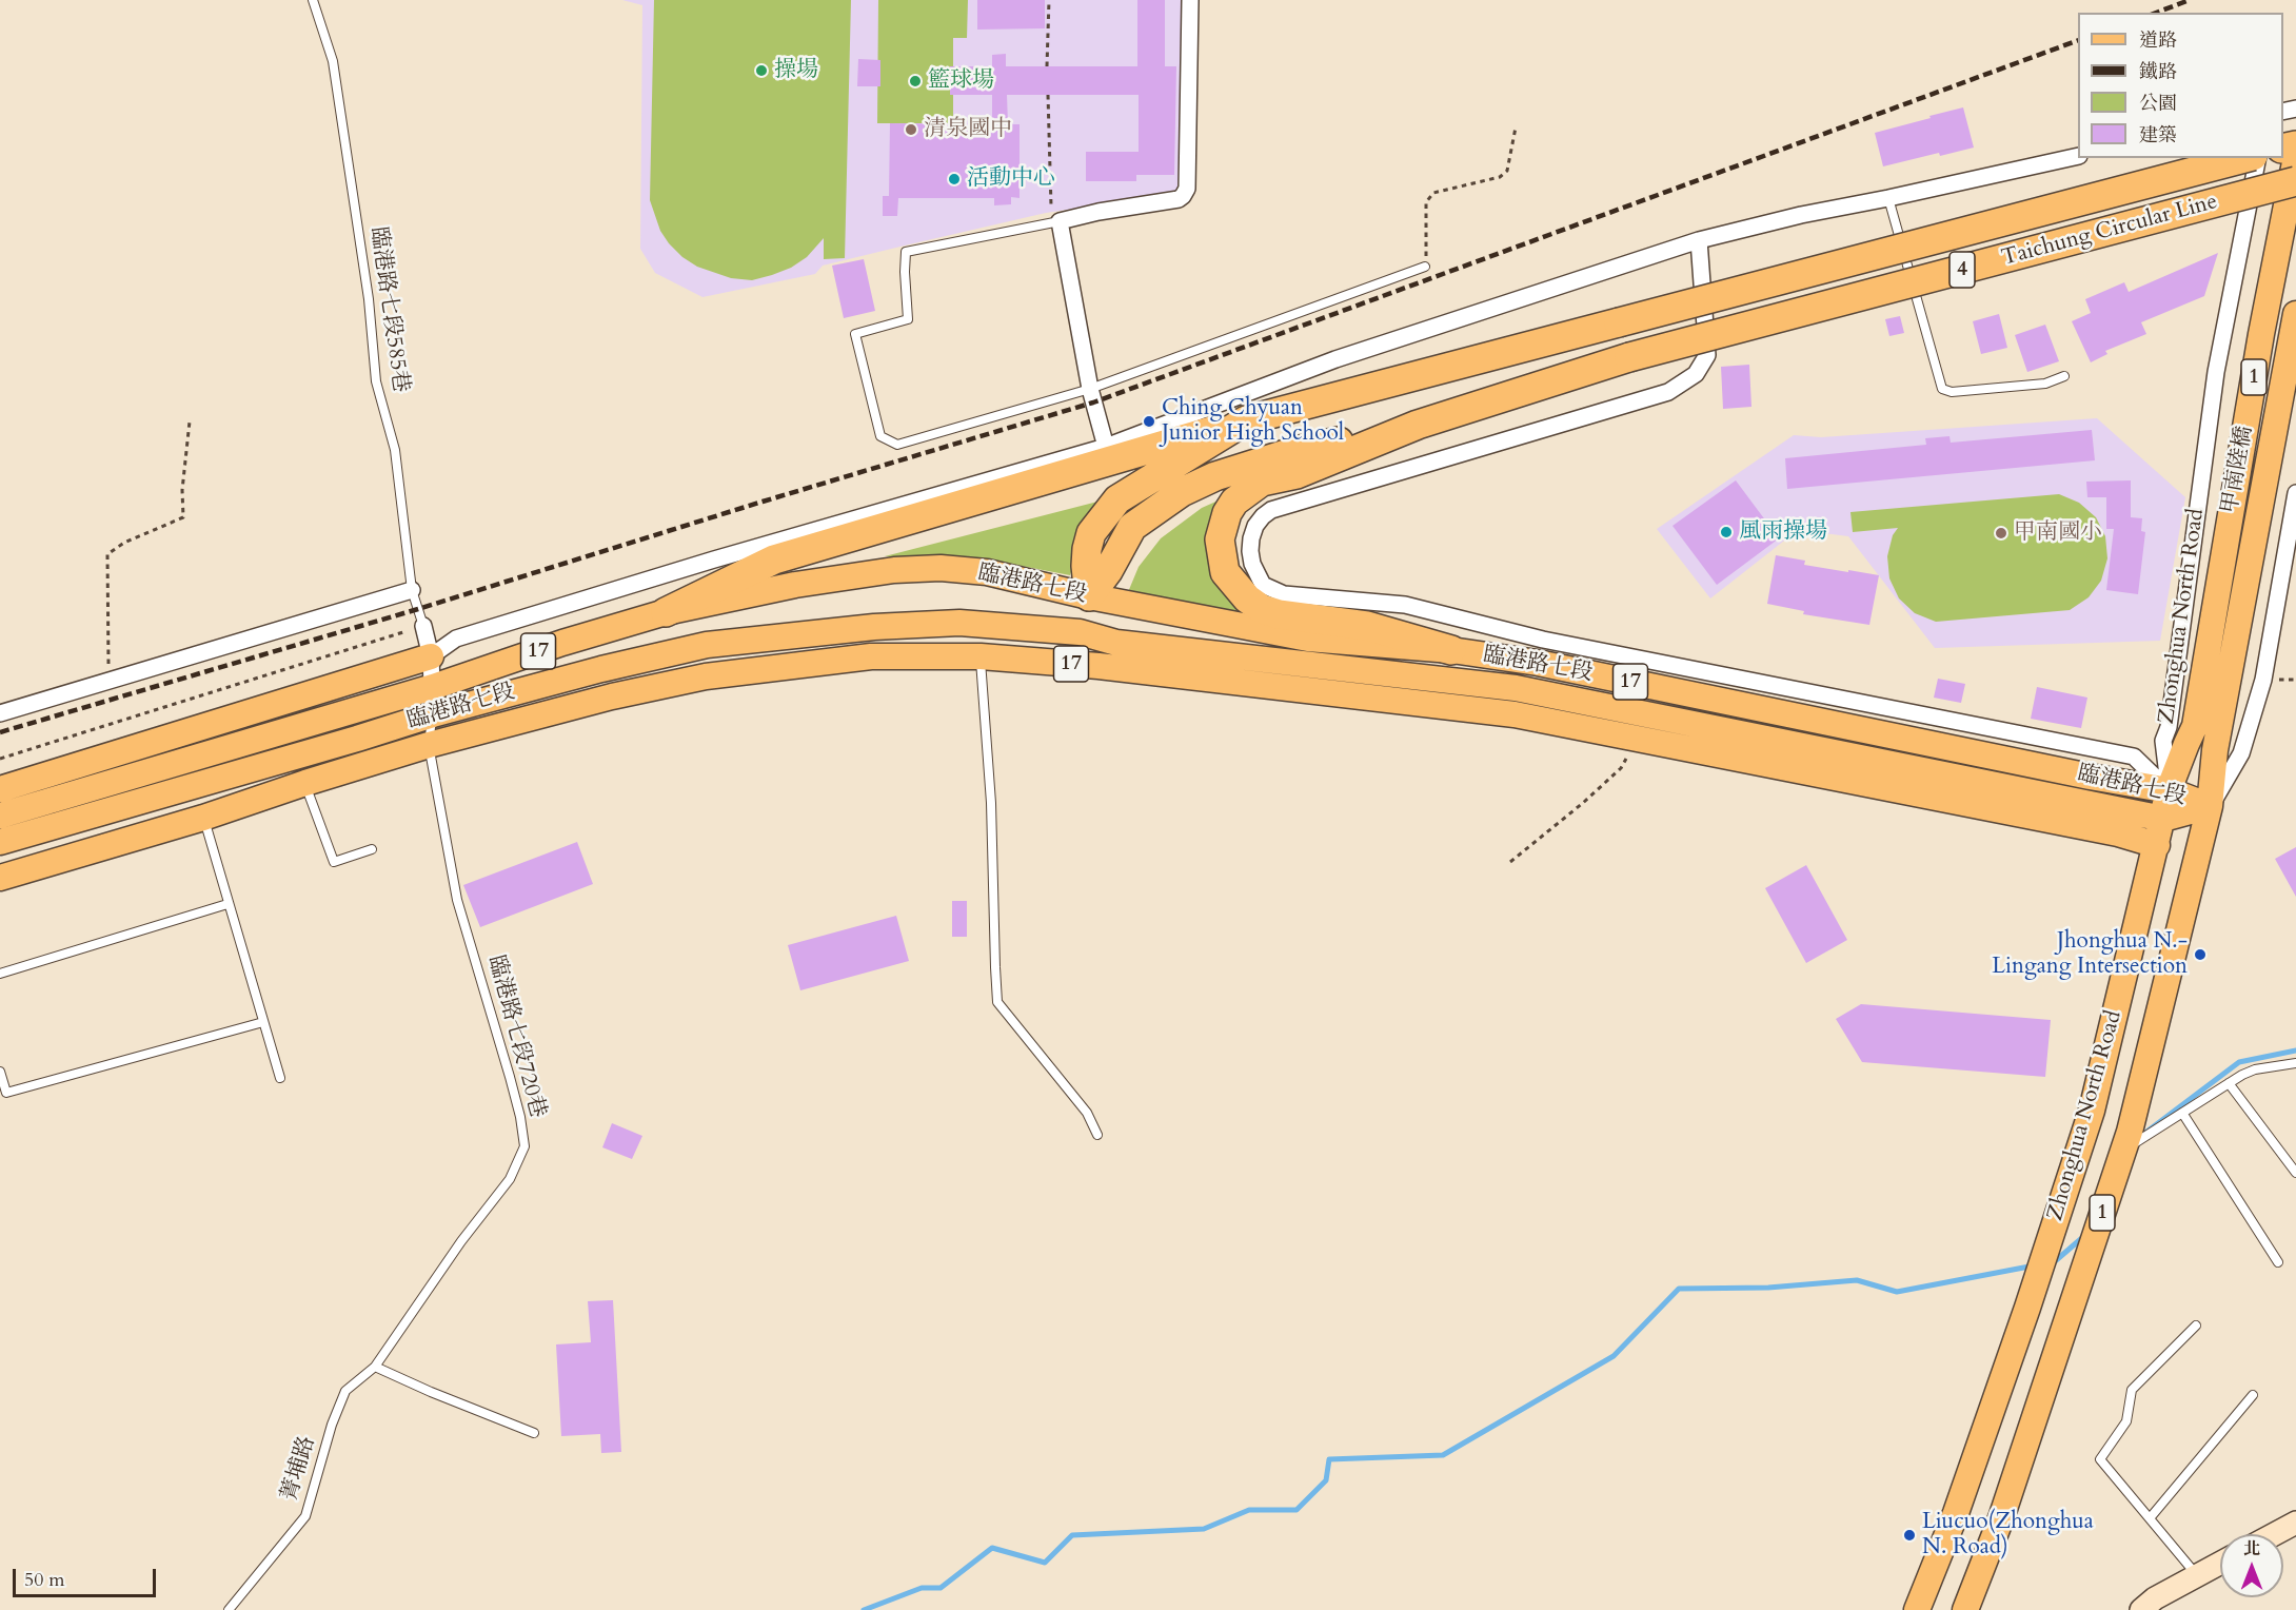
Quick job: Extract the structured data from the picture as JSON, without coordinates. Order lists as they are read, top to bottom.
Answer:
{
  "streets": {
    "highway": ["Taichung Circular Line", "4"],
    "main road": [
      "1",
      "甲南陸橋",
      "臨港路七段",
      "Zhonghua North Road",
      "17"
    ],
    "lane": ["臨港路七段585巷", "臨港路七段720巷", "菁埔路"]
  },
  "crossings": [
    ["Taichung Circular Line", "臨港路七段"],
    ["甲南陸橋", "臨港路七段"],
    ["甲南陸橋", "Zhonghua North Road"],
    ["臨港路七段", "Zhonghua North Road"],
    ["臨港路七段", "臨港路七段720巷"],
    ["臨港路七段720巷", "菁埔路"]
  ],
  "places": [
    "操場",
    "籃球場",
    "清泉國中",
    "活動中心",
    "Ching Chyuan Junior High School",
    "風雨操場",
    "甲南國小",
    "Jhonghua N.- Lingang Intersection",
    "Liucuo(Zhonghua N. Road)"
  ],
  "legend": [
    "道路",
    "鐵路",
    "公園",
    "建築"
  ],
  "scale_bar": "50 m",
  "north": "top"
}
